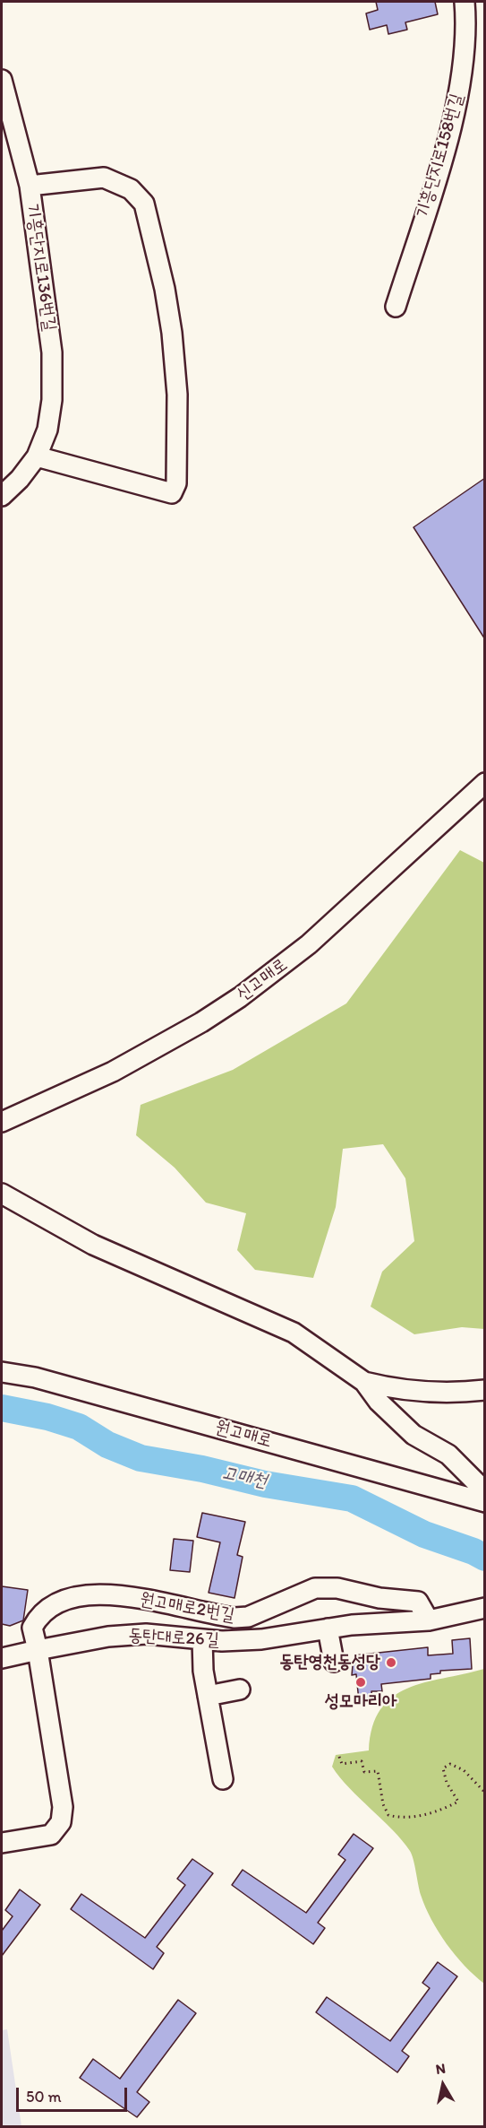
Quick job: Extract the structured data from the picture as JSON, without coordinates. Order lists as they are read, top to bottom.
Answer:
{
  "streets": {
    "street": [
      "기흥단지로158번길",
      "기흥단지로136번길",
      "신고매로",
      "원고매로",
      "원고매로2번길",
      "동탄대로26길"
    ]
  },
  "crossings": [
    ["원고매로2번길", "동탄대로26길"]
  ],
  "water": ["고매천"],
  "places": ["동탄영천동성당", "성모마리아"],
  "scale_bar": "50 m",
  "north": "top"
}
